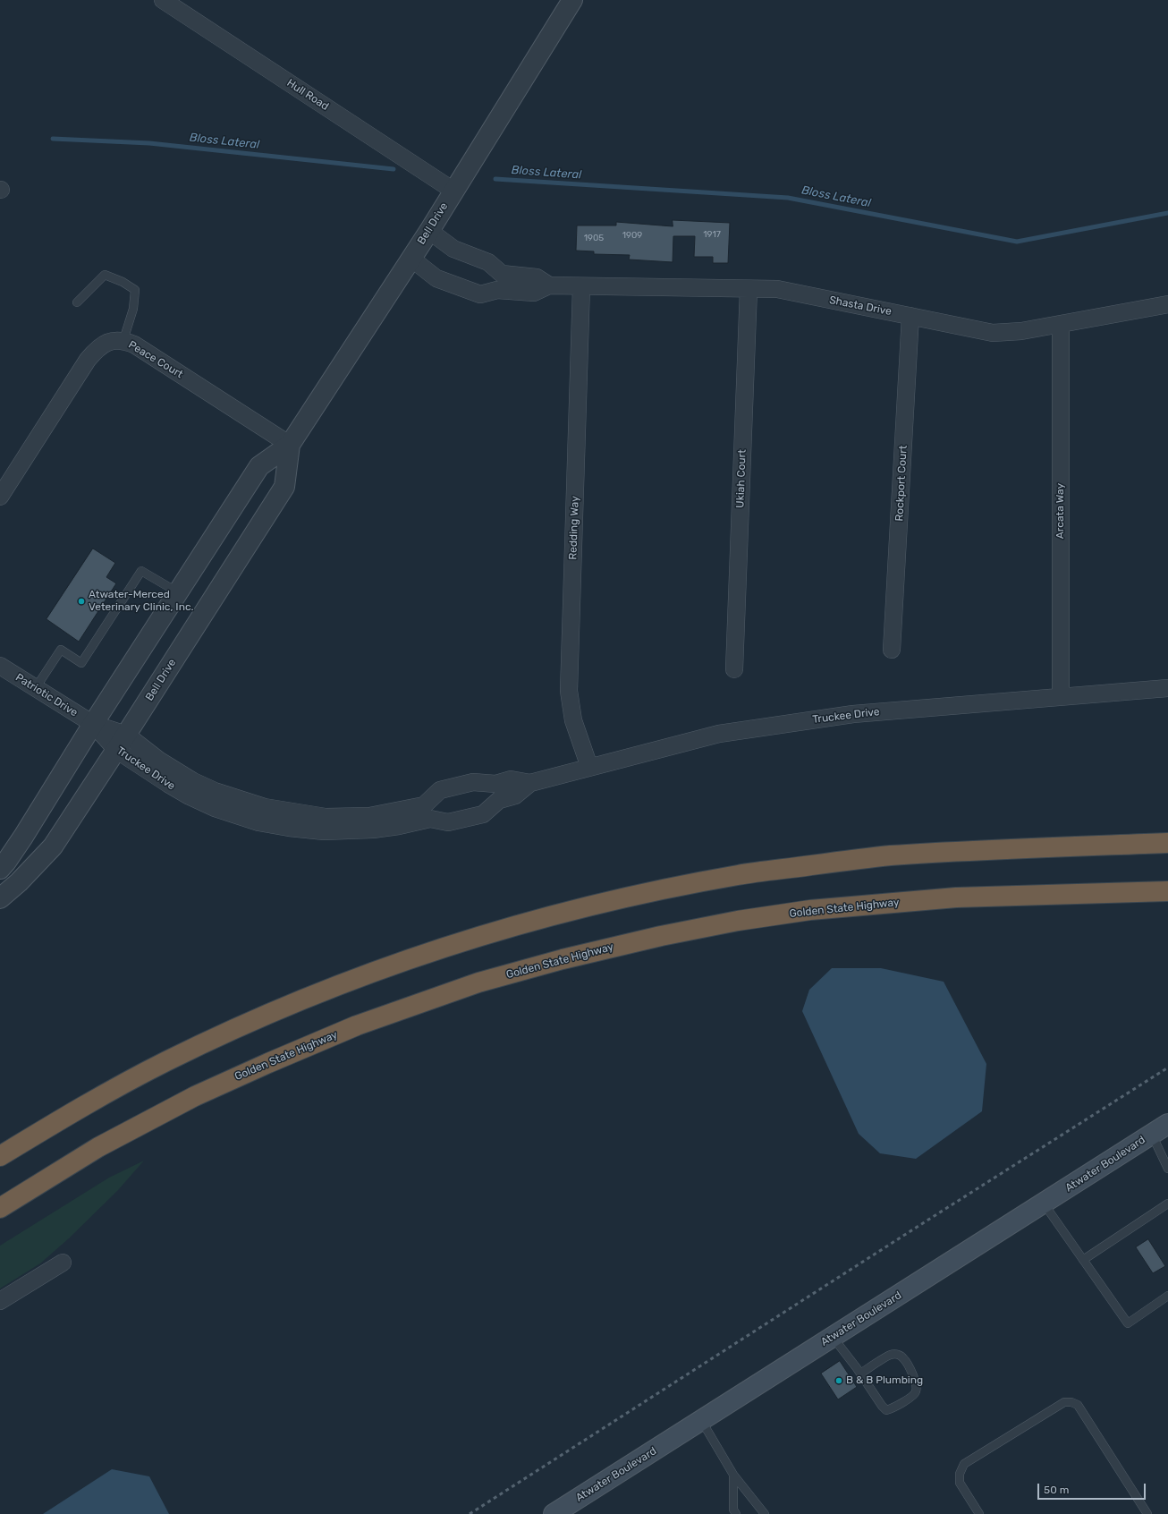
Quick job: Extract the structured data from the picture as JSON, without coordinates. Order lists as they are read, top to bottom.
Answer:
{
  "streets": {
    "highway": ["Golden State Highway"],
    "main road": ["Atwater Boulevard"],
    "street": [
      "Hull Road",
      "Bell Drive",
      "Shasta Drive",
      "Peace Court",
      "Ukiah Court",
      "Rockport Court",
      "Arcata Way",
      "Redding Way",
      "Patriotic Drive",
      "Truckee Drive"
    ]
  },
  "crossings": [
    ["Hull Road", "Bell Drive"],
    ["Bell Drive", "Shasta Drive"],
    ["Bell Drive", "Peace Court"],
    ["Bell Drive", "Patriotic Drive"],
    ["Bell Drive", "Truckee Drive"],
    ["Shasta Drive", "Ukiah Court"],
    ["Shasta Drive", "Rockport Court"],
    ["Shasta Drive", "Arcata Way"],
    ["Shasta Drive", "Redding Way"],
    ["Arcata Way", "Truckee Drive"],
    ["Redding Way", "Truckee Drive"],
    ["Patriotic Drive", "Truckee Drive"]
  ],
  "water": ["Bloss Lateral"],
  "places": ["Atwater-Merced Veterinary Clinic, Inc.", "B & B Plumbing"],
  "house_numbers": ["1917", "1909", "1905"],
  "scale_bar": "50 m"
}
